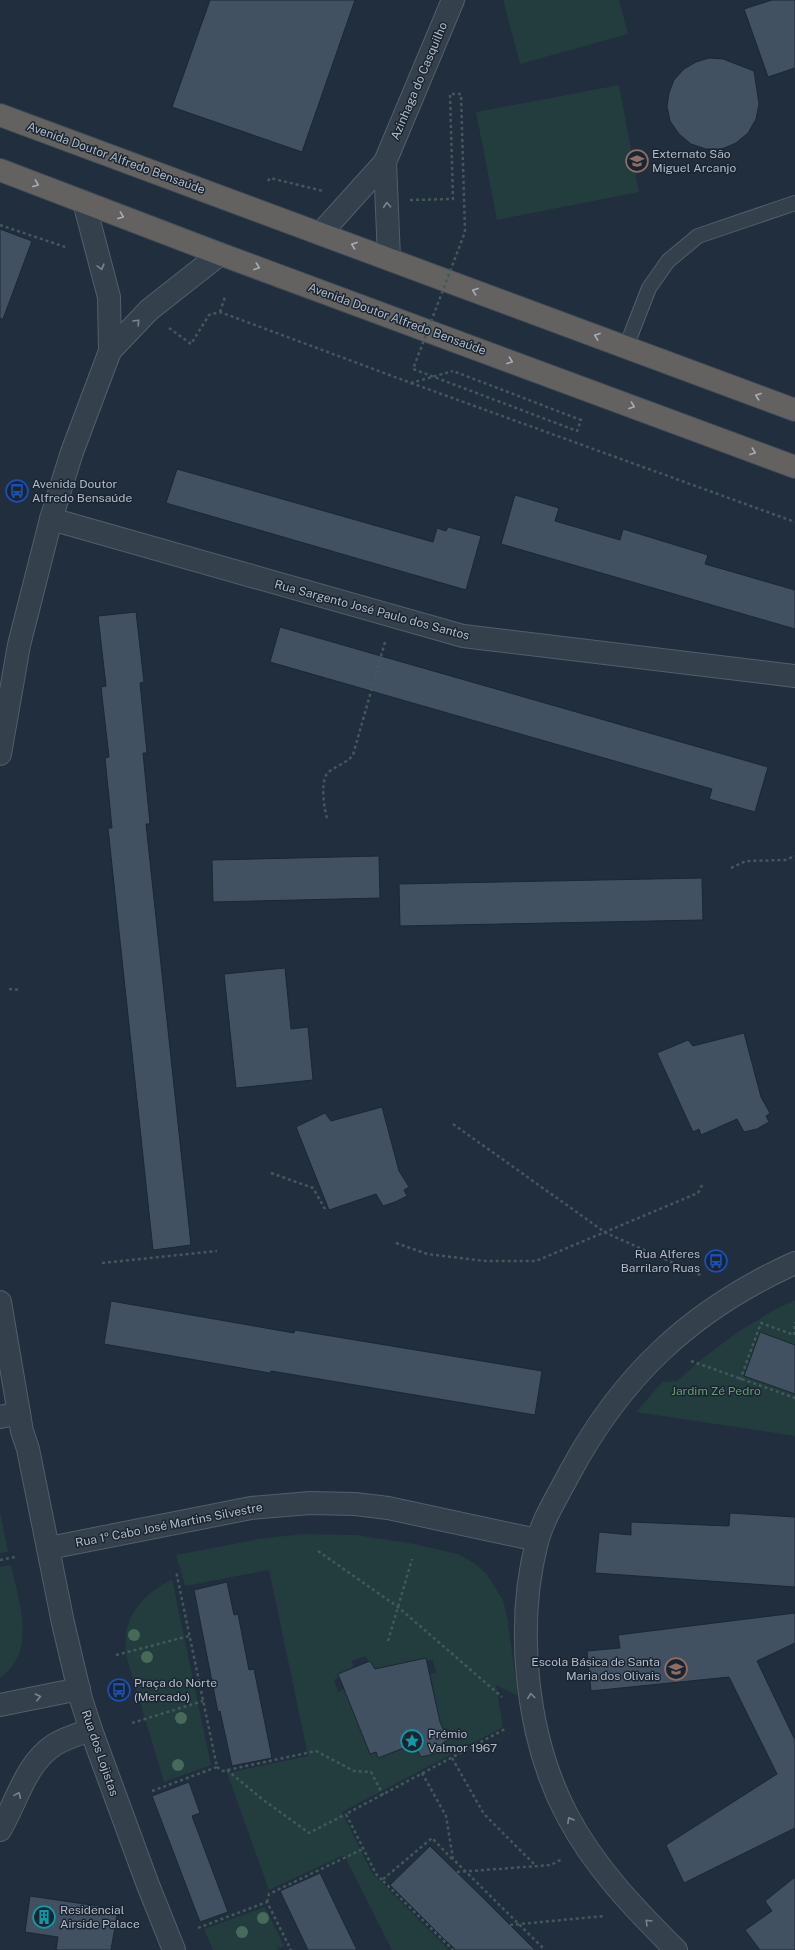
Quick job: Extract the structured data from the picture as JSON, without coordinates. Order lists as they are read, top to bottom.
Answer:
{
  "streets": {
    "highway": ["Avenida Doutor Alfredo Bensaúde"],
    "street": [
      "Azinhaga do Casquilho",
      "Rua Sargento José Paulo dos Santos",
      "Rua 1º Cabo José Martins Silvestre",
      "Rua dos Lojistas"
    ]
  },
  "crossings": [
    ["Azinhaga do Casquilho", "Avenida Doutor Alfredo Bensaúde"],
    ["Rua 1º Cabo José Martins Silvestre", "Rua dos Lojistas"]
  ],
  "parks": ["Jardim Zé Pedro"],
  "places": {
    "school or university": ["Externato São Miguel Arcanjo", "Escola Básica de Santa Maria dos Olivais"],
    "bus stop": ["Avenida Doutor Alfredo Bensaúde", "Rua Alferes Barrilaro Ruas", "Praça do Norte (Mercado)"],
    "place": ["Prémio Valmor 1967"],
    "building": ["Residencial Airside Palace"]
  }
}
